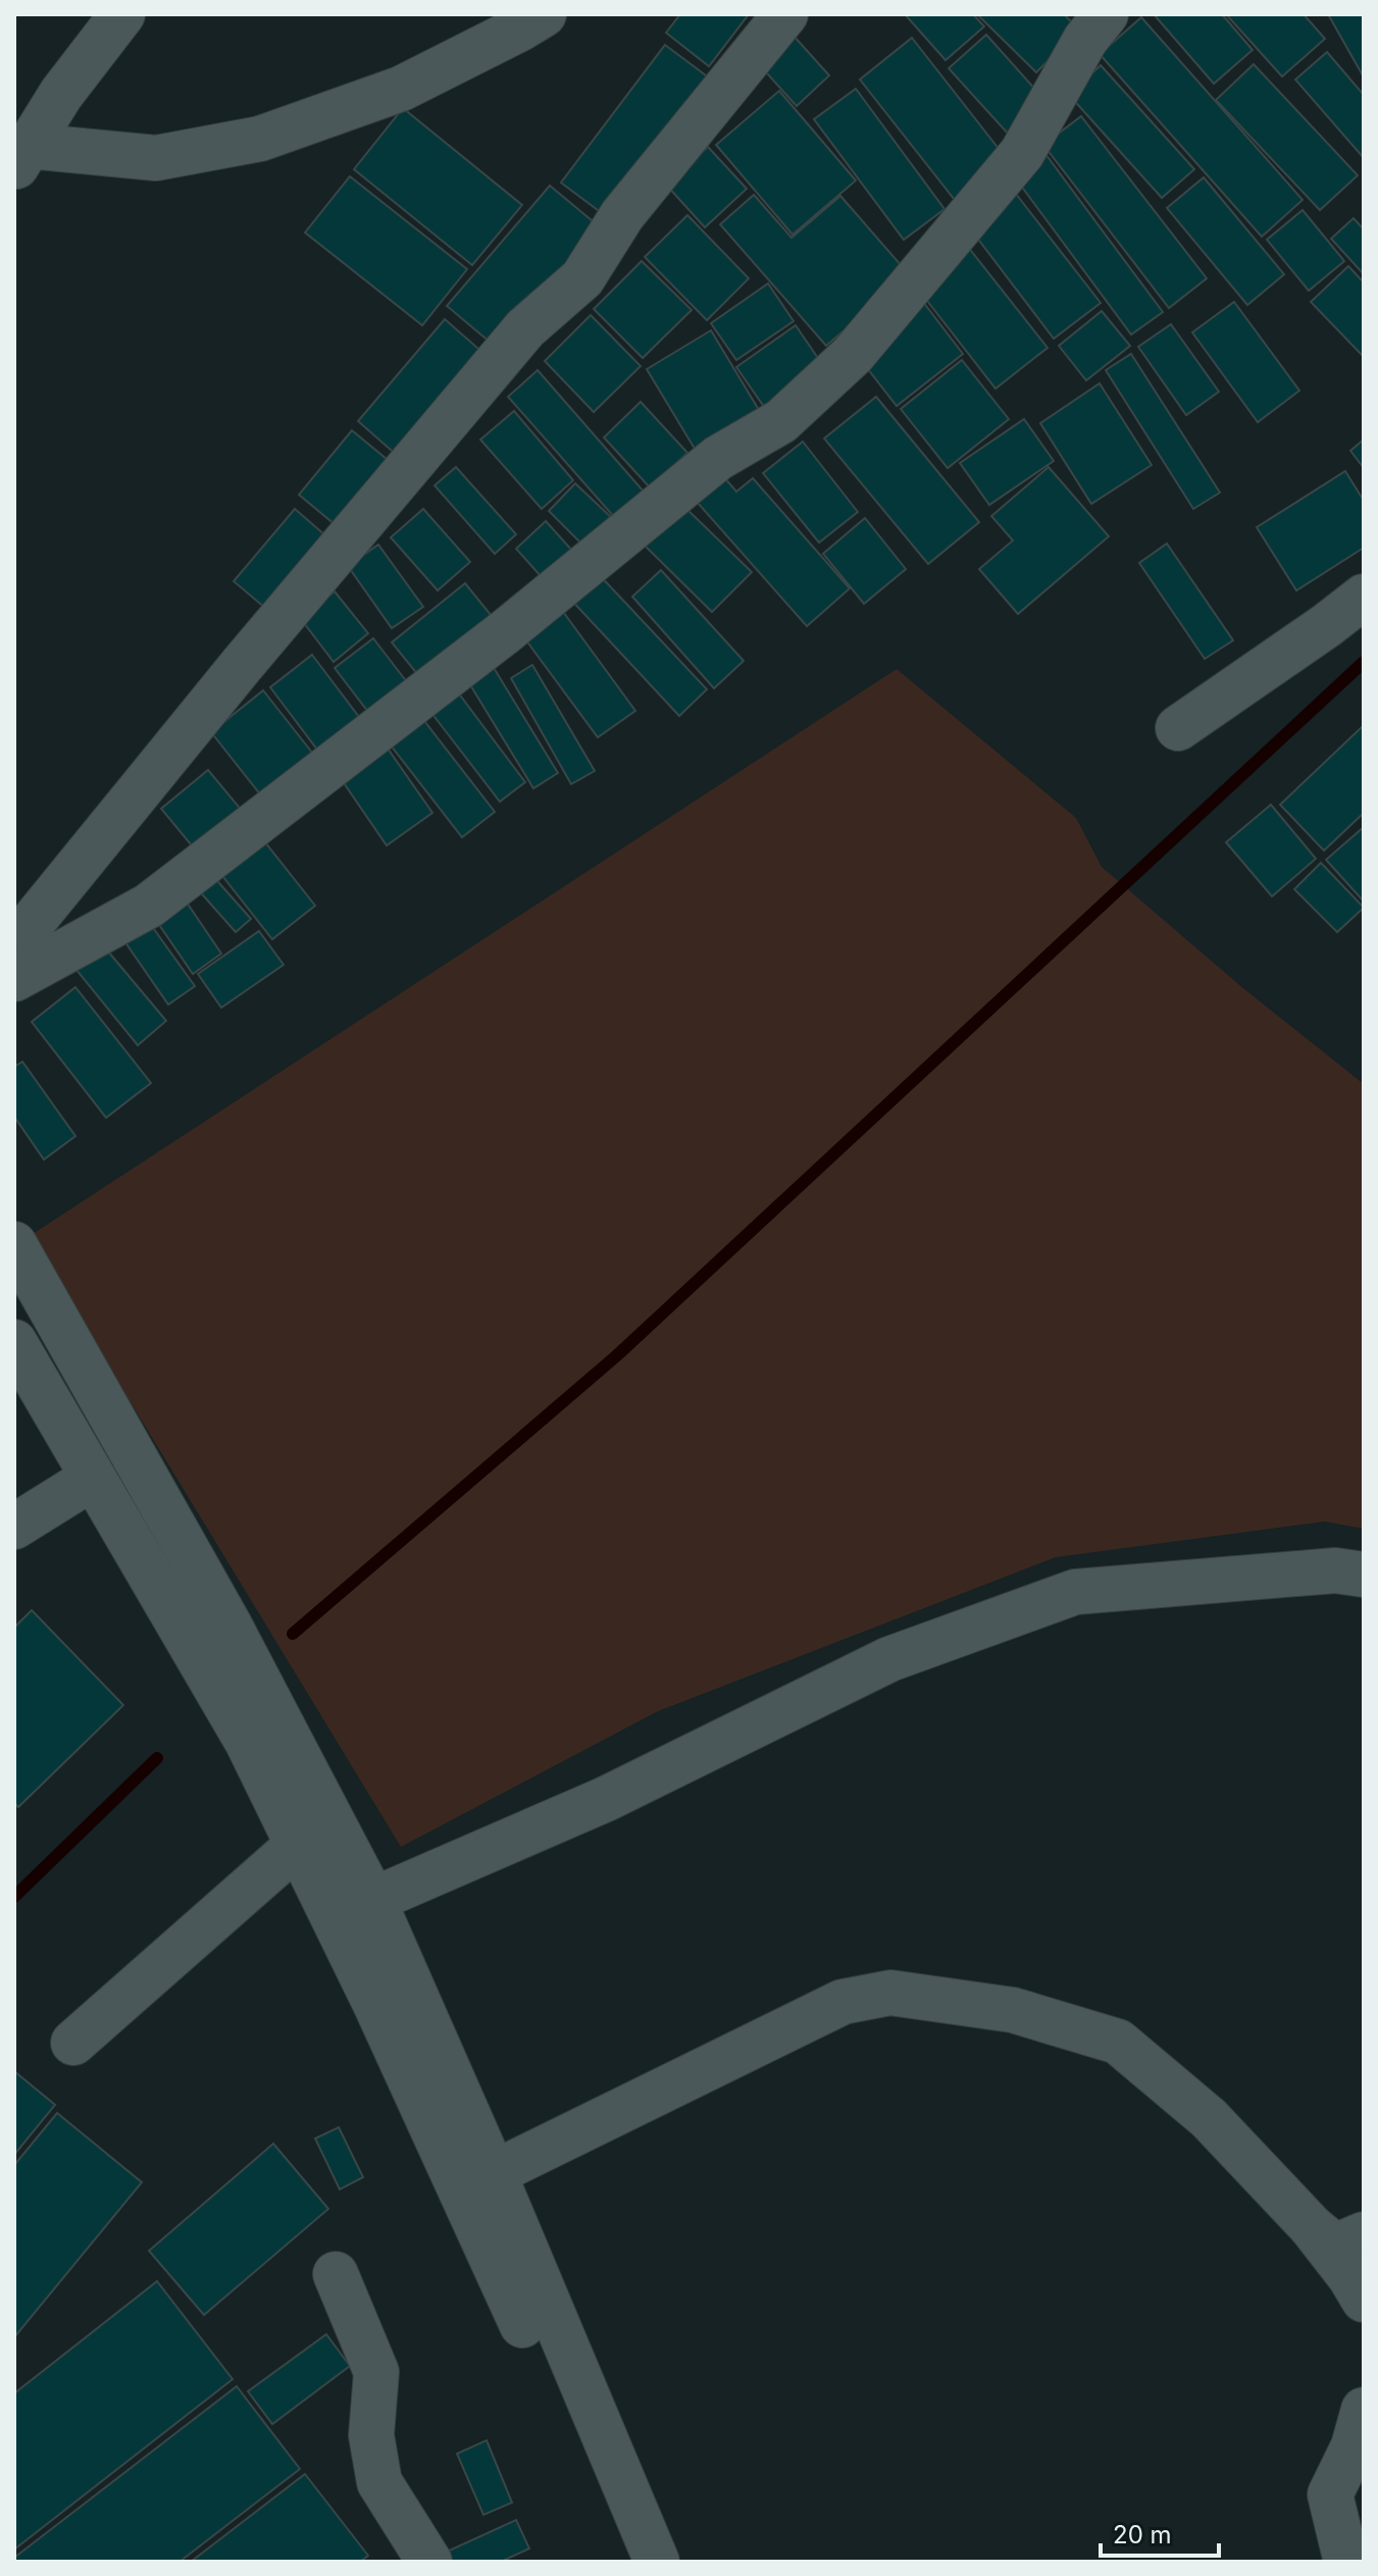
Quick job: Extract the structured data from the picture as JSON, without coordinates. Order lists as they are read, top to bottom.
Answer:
{
  "scale_bar": "20 m"
}
